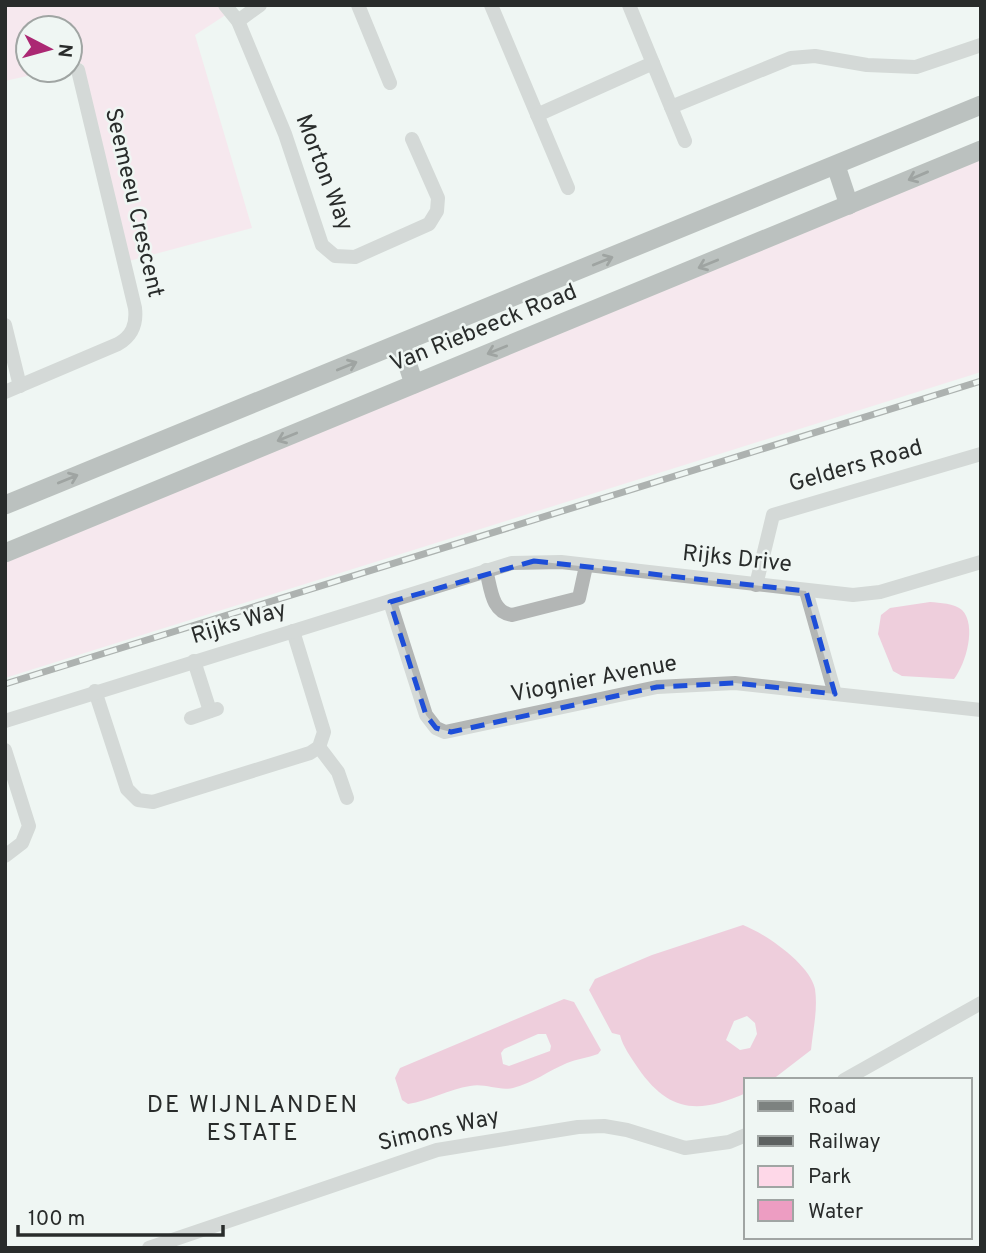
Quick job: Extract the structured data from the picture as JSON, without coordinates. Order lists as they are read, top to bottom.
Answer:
{
  "streets": {
    "main road": ["Van Riebeeck Road"],
    "street": [
      "Morton Way",
      "Seemeeu Crescent",
      "Gelders Road",
      "Rijks Drive",
      "Rijks Way",
      "Viognier Avenue",
      "Simons Way"
    ]
  },
  "crossings": [
    ["Gelders Road", "Rijks Drive"],
    ["Rijks Drive", "Rijks Way"],
    ["Rijks Way", "Viognier Avenue"]
  ],
  "districts": ["DE WIJNLANDEN ESTATE"],
  "legend": [
    "Road",
    "Railway",
    "Park",
    "Water"
  ],
  "scale_bar": "100 m",
  "north": "right"
}
